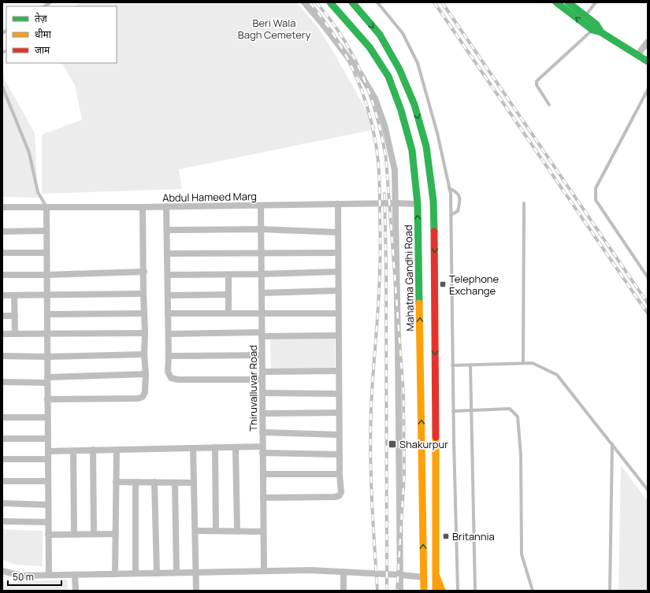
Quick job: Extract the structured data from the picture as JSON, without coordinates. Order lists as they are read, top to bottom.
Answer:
{
  "streets": {
    "main road": ["Mahatma Gandhi Road"],
    "street": ["Abdul Hameed Marg", "Thiruvalluvar Road"]
  },
  "crossings": [
    ["Abdul Hameed Marg", "Mahatma Gandhi Road"],
    ["Abdul Hameed Marg", "Thiruvalluvar Road"]
  ],
  "parks": ["Beri Wala Bagh Cemetery"],
  "places": {
    "transit": ["Telephone Exchange", "Shakurpur", "Britannia"]
  },
  "legend": ["तेज़", "धीमा", "जाम"],
  "scale_bar": "50 m"
}
